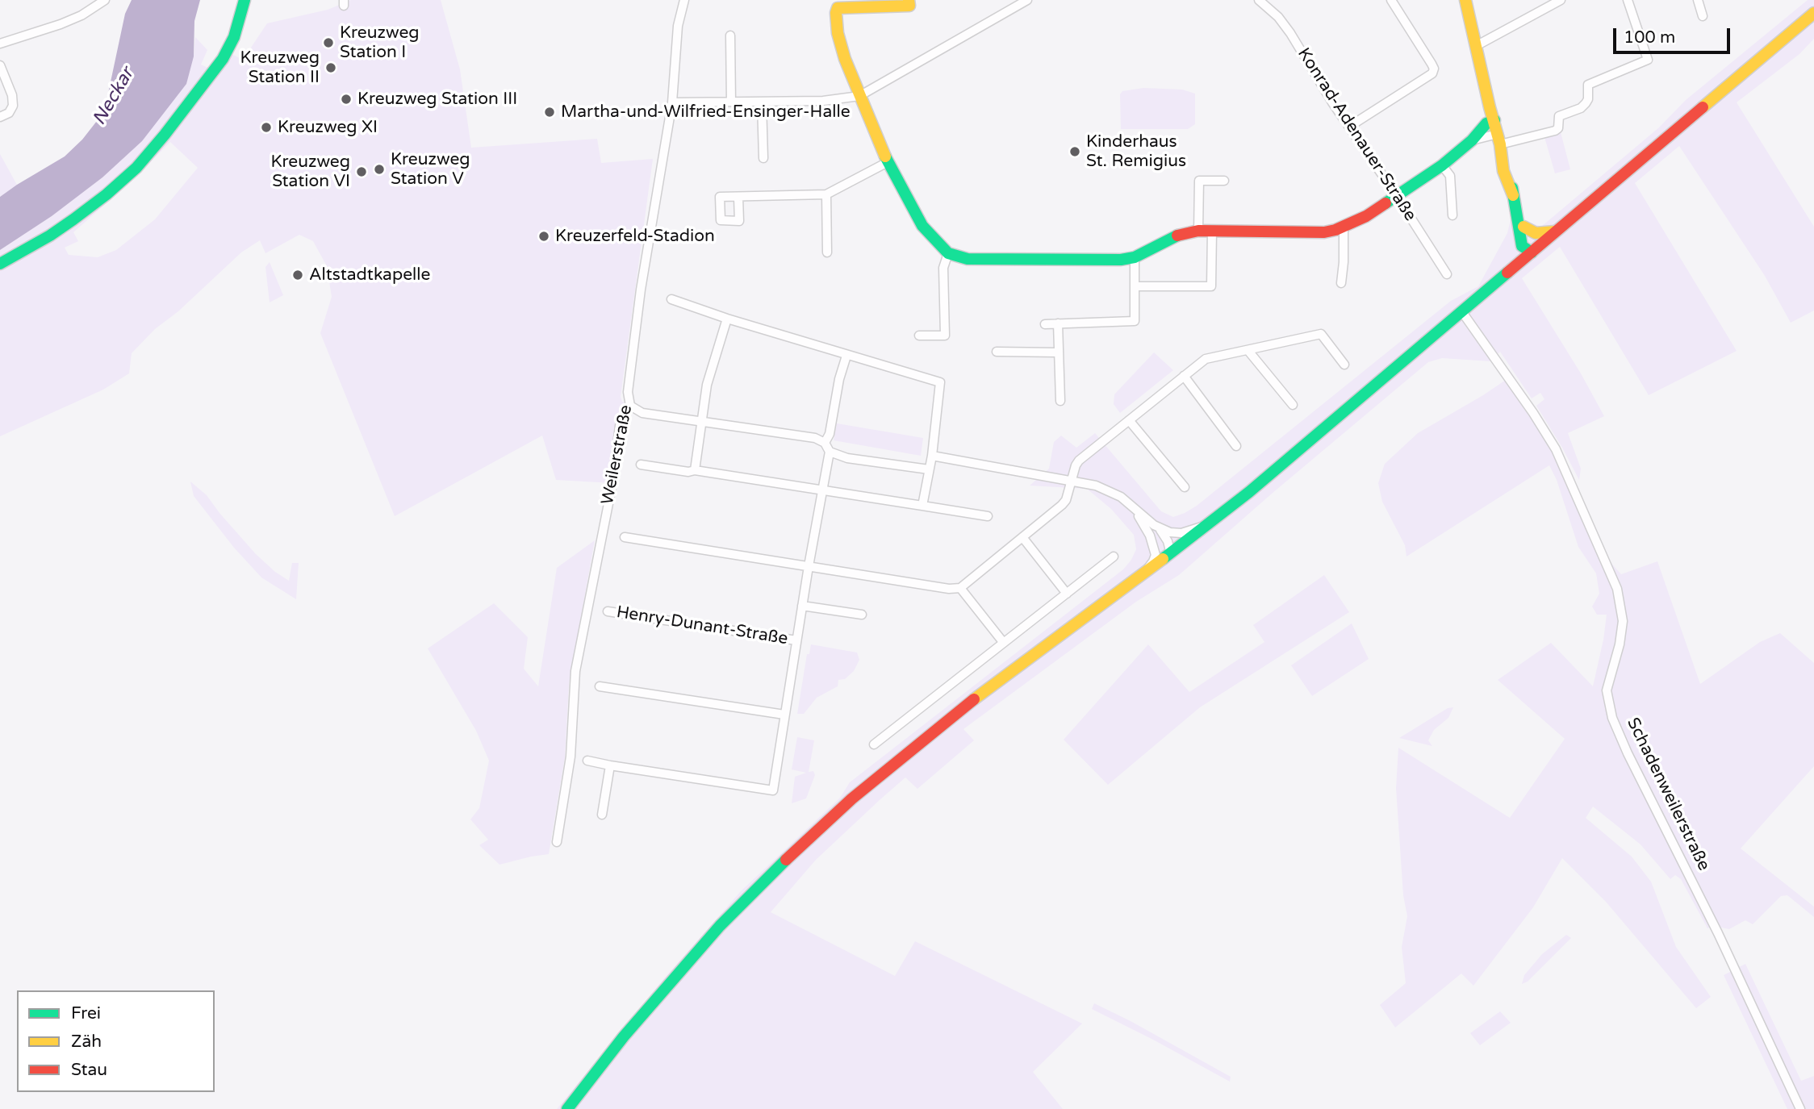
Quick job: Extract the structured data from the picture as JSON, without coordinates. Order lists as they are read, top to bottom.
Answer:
{
  "streets": {
    "street": [
      "Konrad-Adenauer-Straße",
      "Weilerstraße",
      "Henry-Dunant-Straße",
      "Schadenweilerstraße"
    ]
  },
  "water": ["Neckar"],
  "places": [
    "Kreuzweg Station I",
    "Kreuzweg Station II",
    "Kreuzweg Station III",
    "Martha-und-Wilfried-Ensinger-Halle",
    "Kreuzweg XI",
    "Kinderhaus St. Remigius",
    "Kreuzweg Station V",
    "Kreuzweg Station VI",
    "Kreuzerfeld-Stadion",
    "Altstadtkapelle"
  ],
  "legend": ["Frei", "Zäh", "Stau"],
  "scale_bar": "100 m"
}
